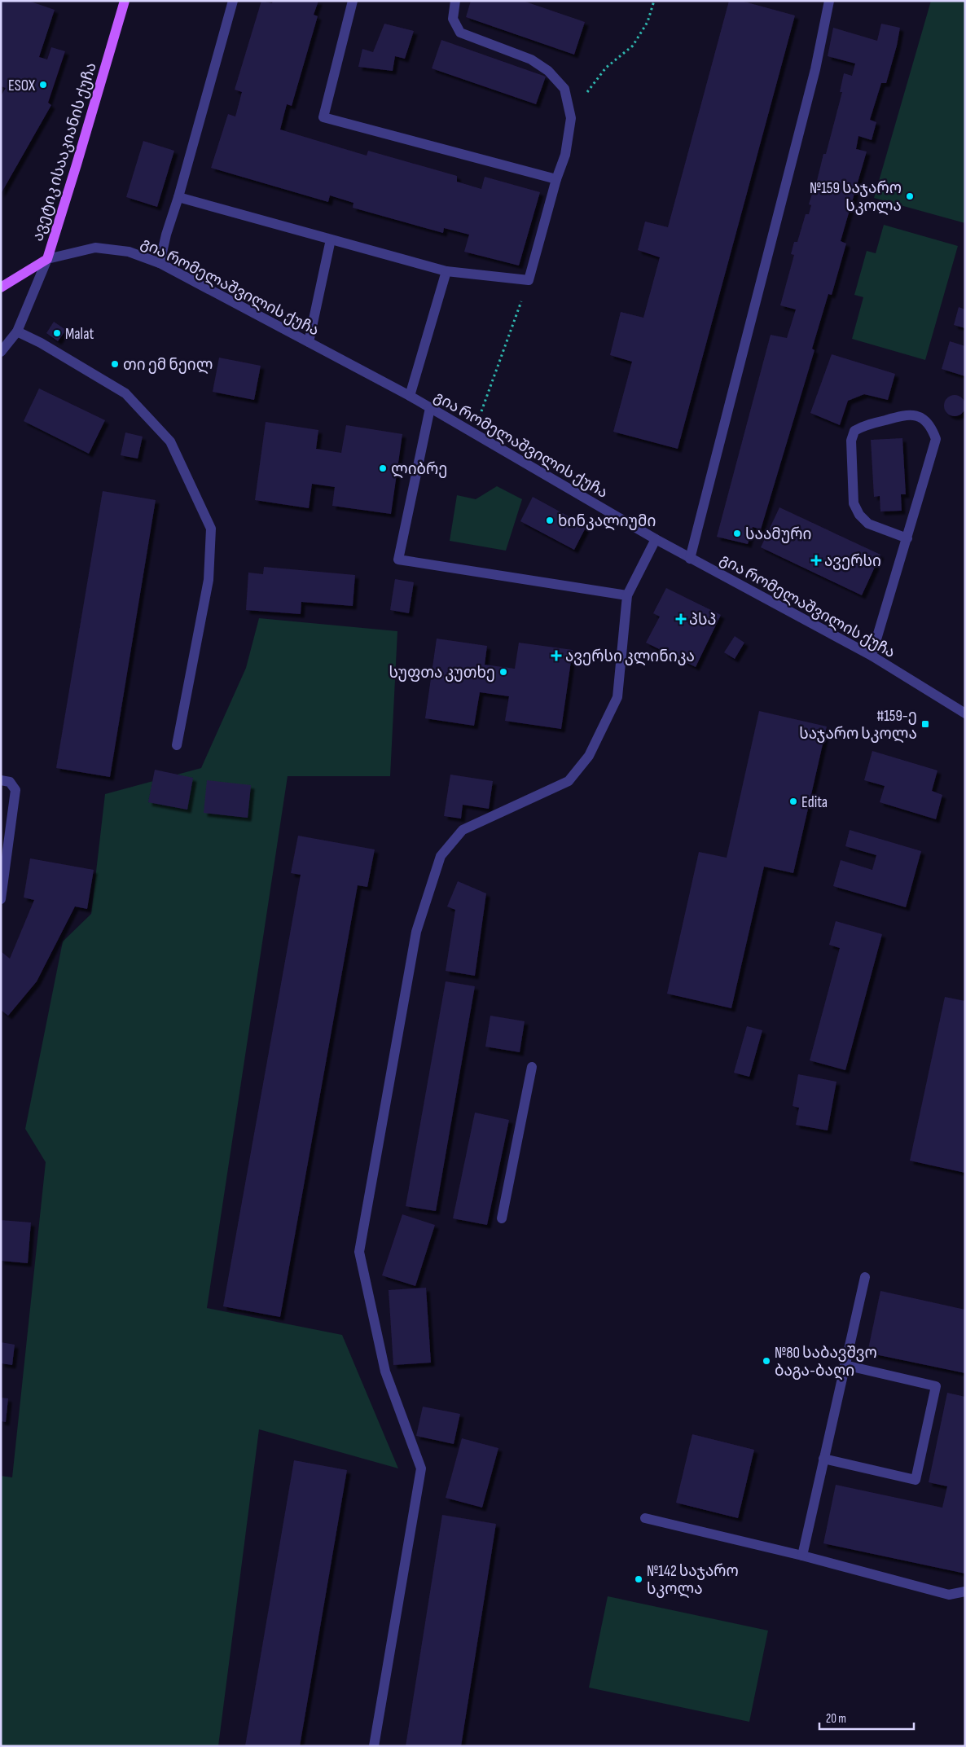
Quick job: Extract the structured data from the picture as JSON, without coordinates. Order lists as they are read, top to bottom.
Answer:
{
  "streets": {
    "main road": ["ავეტიკ ისააკიანის ქუჩა"],
    "street": ["გია რომელაშვილის ქუჩა"]
  },
  "crossings": [
    ["ავეტიკ ისააკიანის ქუჩა", "გია რომელაშვილის ქუჩა"]
  ],
  "places": {
    "other": [
      "ESOX",
      "№159 საჯარო სკოლა",
      "Malat",
      "თი ემ ნეილ",
      "ლიბრე",
      "ხინკალიუმი",
      "საამური",
      "სუფთა კუთხე",
      "Edita",
      "№80 საბავშვო ბაგა-ბაღი",
      "№142 საჯარო სკოლა"
    ],
    "health": ["ავერსი", "პსპ", "ავერსი კლინიკა"],
    "transit": ["#159-ე საჯარო სკოლა"]
  },
  "scale_bar": "20 m"
}
